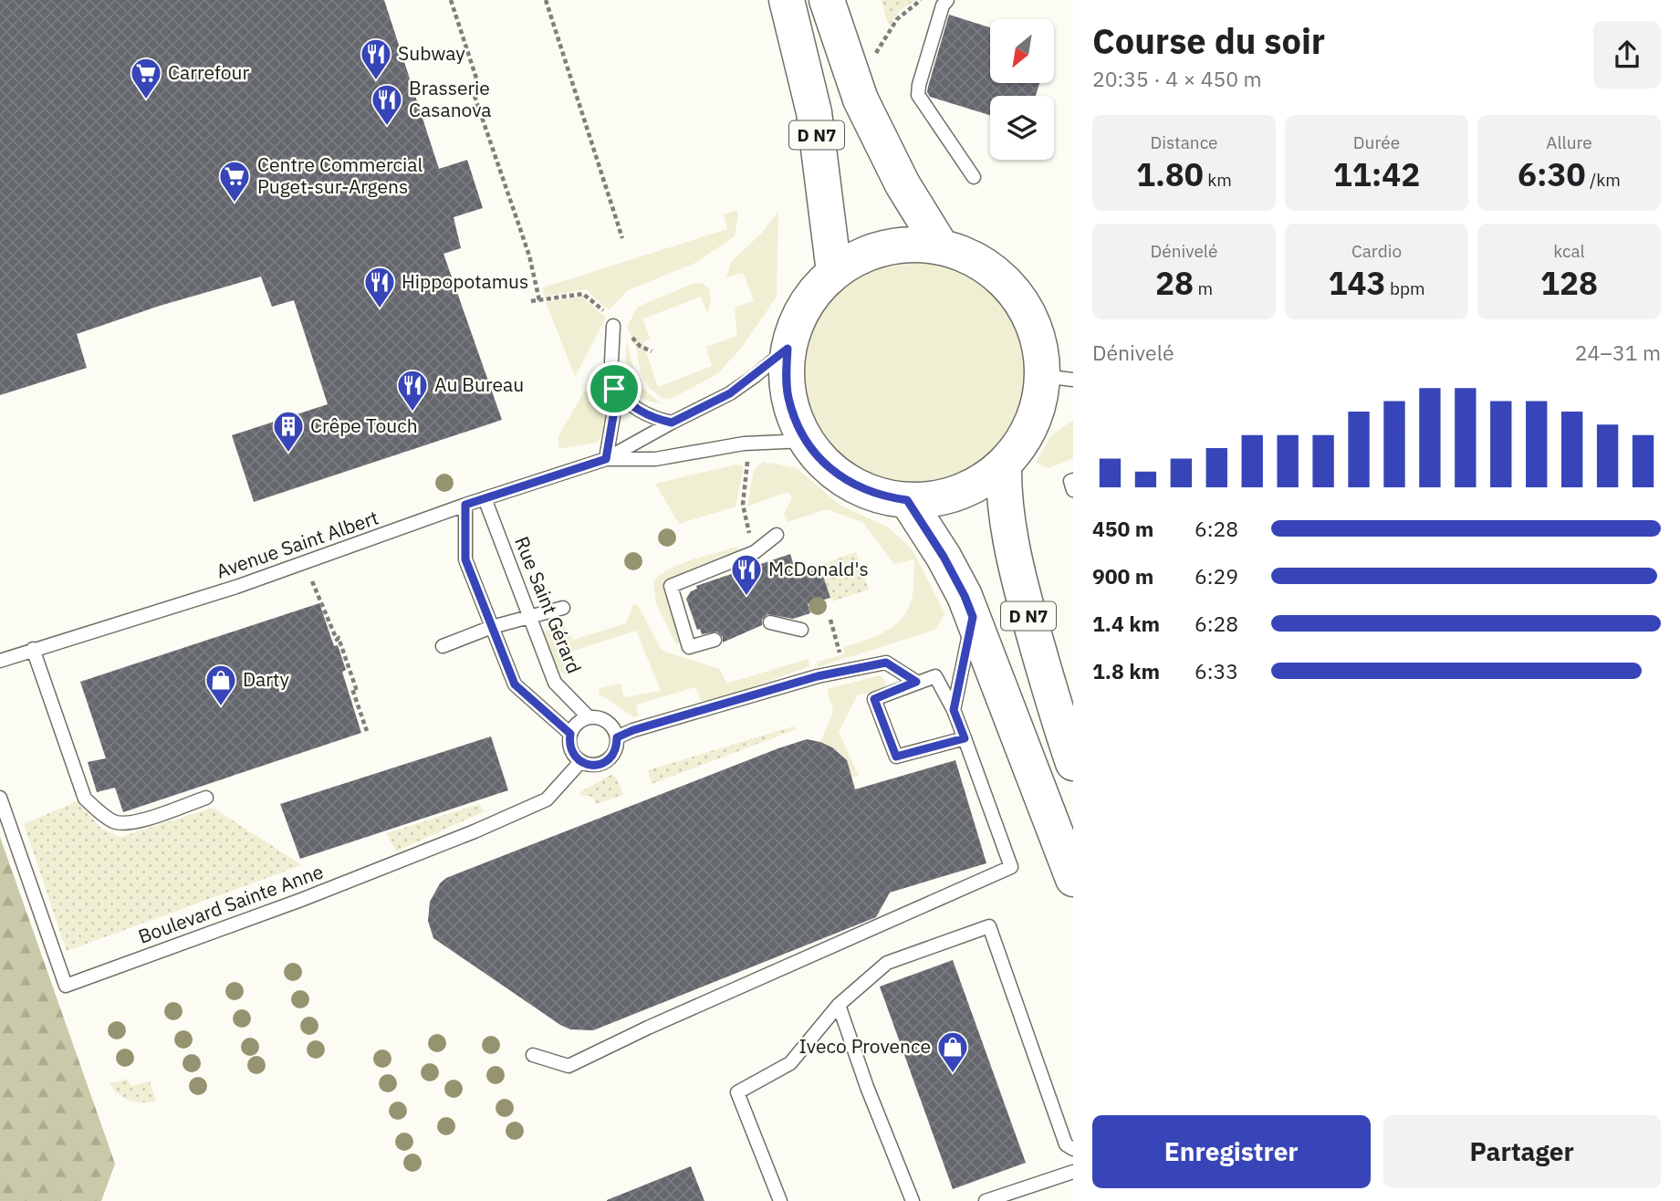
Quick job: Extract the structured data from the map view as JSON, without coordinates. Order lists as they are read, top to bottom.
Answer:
{
  "streets": {
    "main road": ["D N7"],
    "lane": ["Avenue Saint Albert", "Rue Saint Gérard", "Boulevard Sainte Anne"]
  },
  "crossings": [
    ["Avenue Saint Albert", "Rue Saint Gérard"],
    ["Rue Saint Gérard", "Boulevard Sainte Anne"]
  ],
  "places": {
    "restaurant": [
      "Subway",
      "Brasserie Casanova",
      "Hippopotamus",
      "Au Bureau",
      "McDonald's"
    ],
    "supermarket": ["Carrefour", "Centre Commercial Puget-sur-Argens"],
    "building": ["Crêpe Touch"],
    "shop": ["Darty", "Iveco Provence"]
  },
  "north": "bottom left",
  "page": {
    "heading": ["Course du soir", "20:35 · 4 × 450 m"],
    "stats": [
      ["Distance", "1.80 km"],
      ["Durée", "11:42"],
      ["Allure", "6:30 /km"],
      ["Dénivelé", "28 m"],
      ["Cardio", "143 bpm"],
      ["kcal", "128"]
    ],
    "chart": ["Dénivelé", "24–31 m"],
    "list": [
      {
        "name": "450 m",
        "note": "6:28"
      },
      {
        "name": "900 m",
        "note": "6:29"
      },
      {
        "name": "1.4 km",
        "note": "6:28"
      },
      {
        "name": "1.8 km",
        "note": "6:33"
      }
    ],
    "buttons": ["Enregistrer", "Partager"]
  }
}
